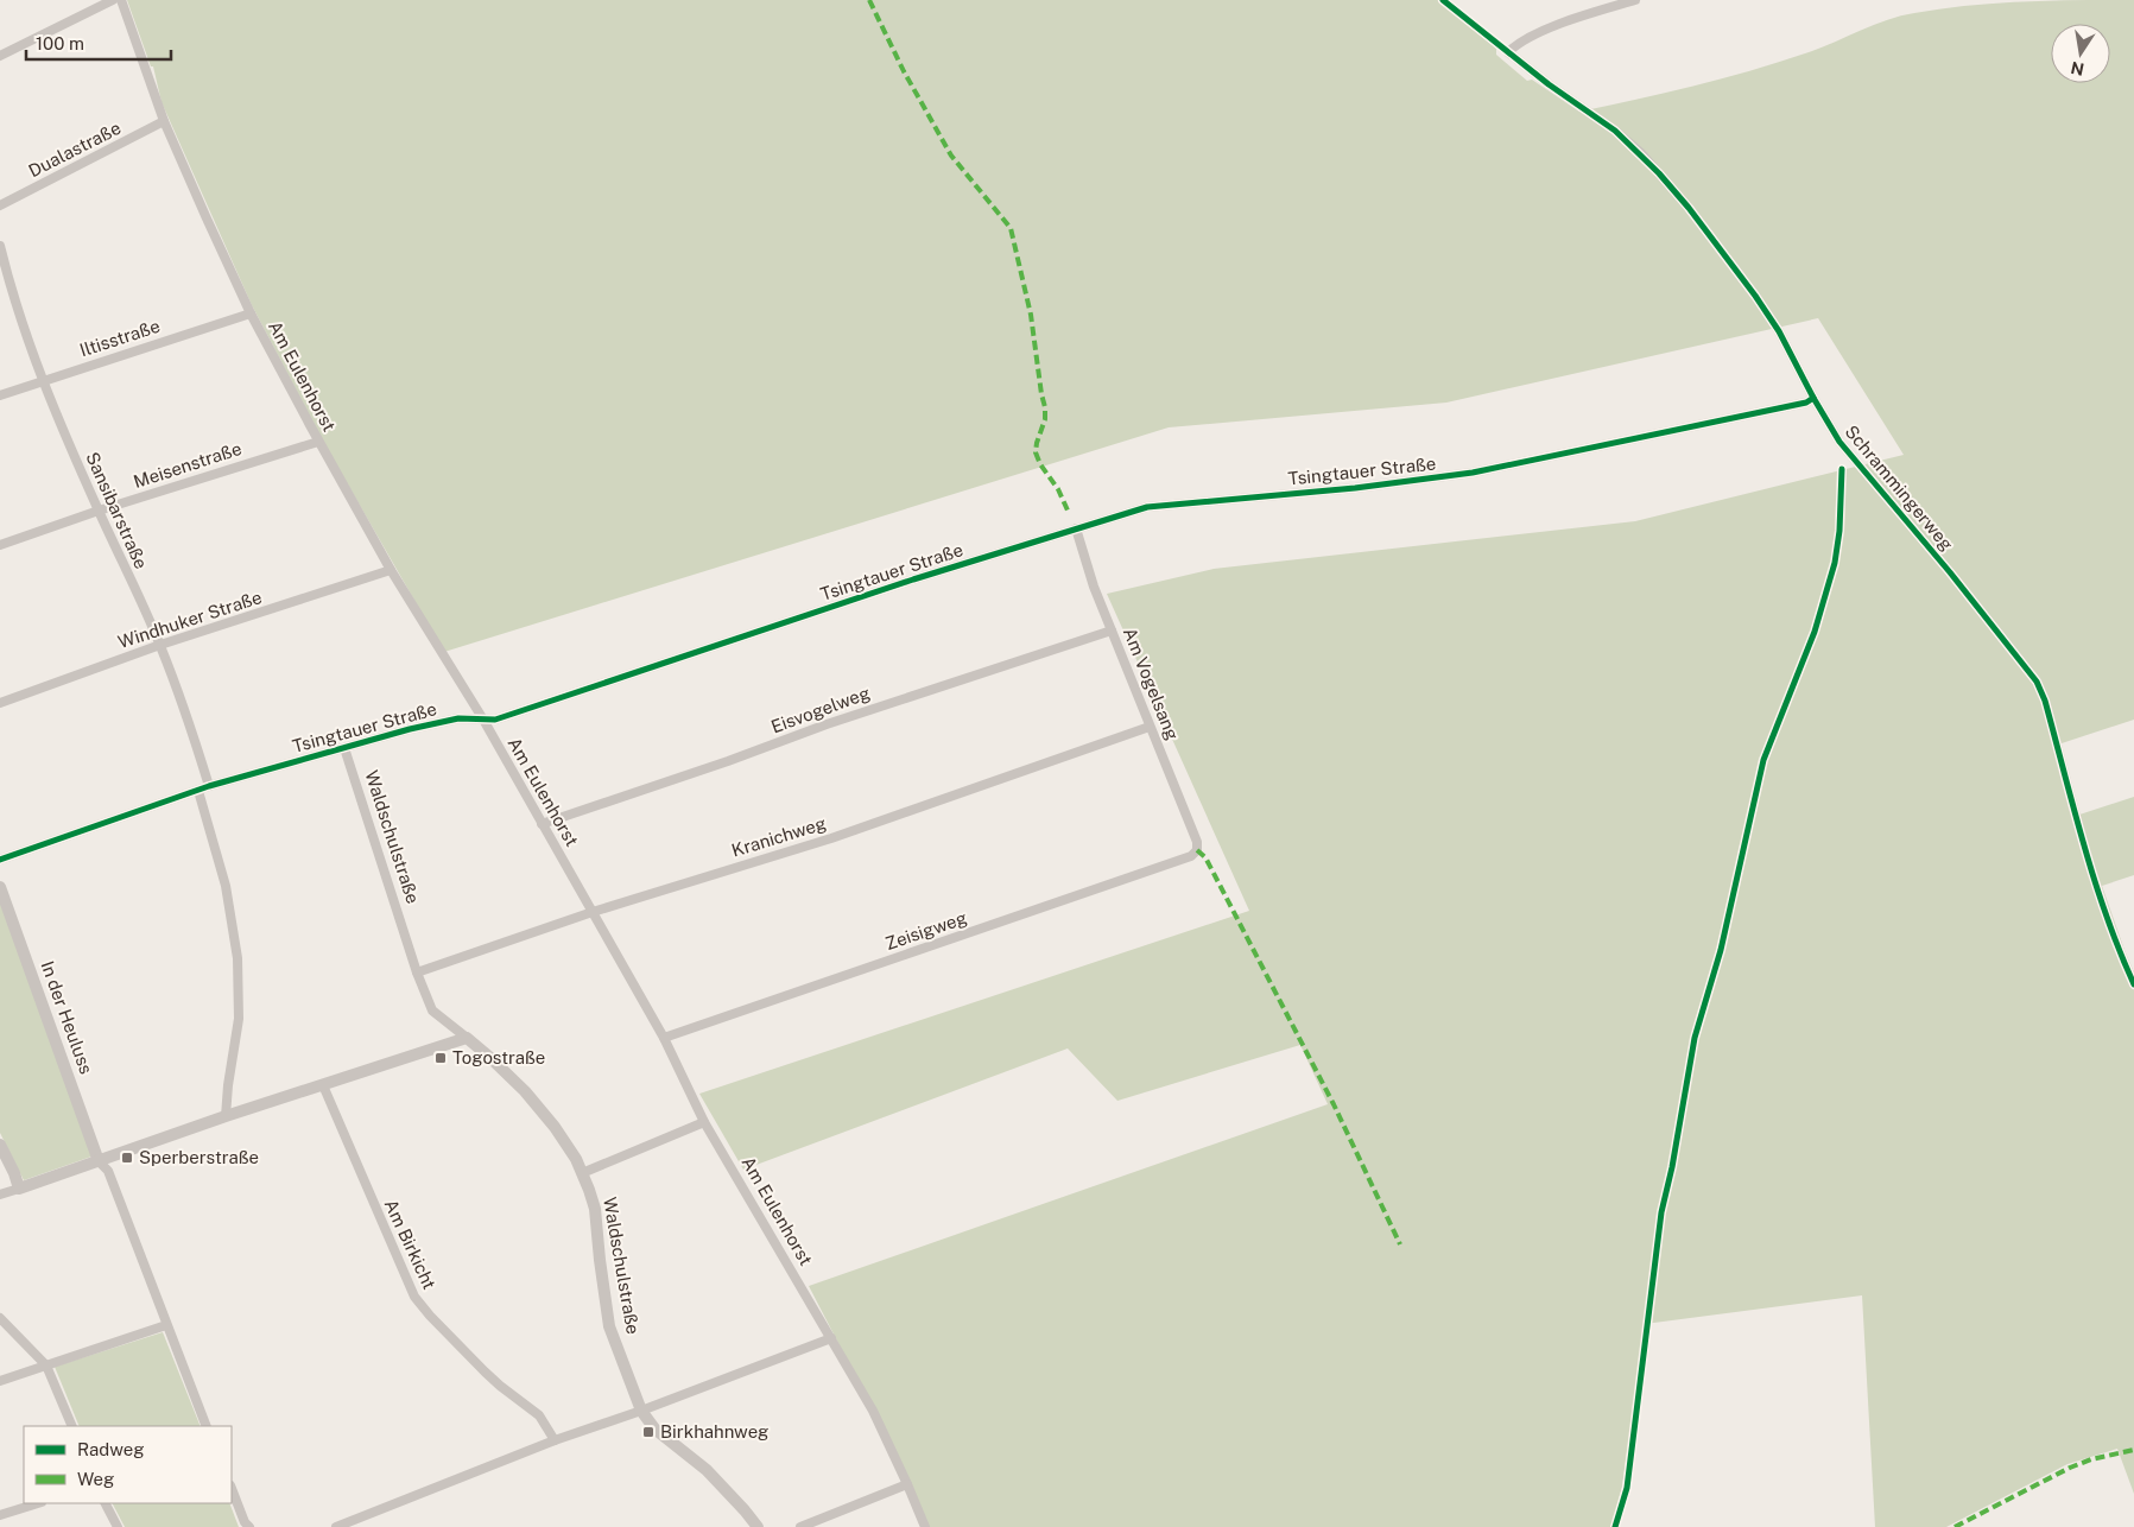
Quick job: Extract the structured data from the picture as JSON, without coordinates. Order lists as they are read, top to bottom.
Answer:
{
  "streets": {
    "street": [
      "Dualastraße",
      "Iltisstraße",
      "Am Eulenhorst",
      "Meisenstraße",
      "Tsingtauer Straße",
      "Schrammingerweg",
      "Sansibarstraße",
      "Windhuker Straße",
      "Am Vogelsang",
      "Eisvogelweg",
      "Waldschulstraße",
      "Kranichweg",
      "Zeisigweg",
      "In der Heuluss",
      "Am Birkicht"
    ]
  },
  "crossings": [
    ["Dualastraße", "Am Eulenhorst"],
    ["Iltisstraße", "Am Eulenhorst"],
    ["Iltisstraße", "Sansibarstraße"],
    ["Am Eulenhorst", "Meisenstraße"],
    ["Am Eulenhorst", "Tsingtauer Straße"],
    ["Am Eulenhorst", "Windhuker Straße"],
    ["Am Eulenhorst", "Eisvogelweg"],
    ["Am Eulenhorst", "Kranichweg"],
    ["Am Eulenhorst", "Zeisigweg"],
    ["Meisenstraße", "Sansibarstraße"],
    ["Tsingtauer Straße", "Schrammingerweg"],
    ["Tsingtauer Straße", "Sansibarstraße"],
    ["Tsingtauer Straße", "Am Vogelsang"],
    ["Tsingtauer Straße", "Waldschulstraße"],
    ["Sansibarstraße", "Windhuker Straße"],
    ["Am Vogelsang", "Eisvogelweg"],
    ["Am Vogelsang", "Kranichweg"],
    ["Am Vogelsang", "Zeisigweg"],
    ["Waldschulstraße", "Kranichweg"]
  ],
  "places": {
    "transit": ["Togostraße", "Sperberstraße", "Birkhahnweg"]
  },
  "legend": ["Radweg", "Weg"],
  "scale_bar": "100 m",
  "north": "bottom"
}
